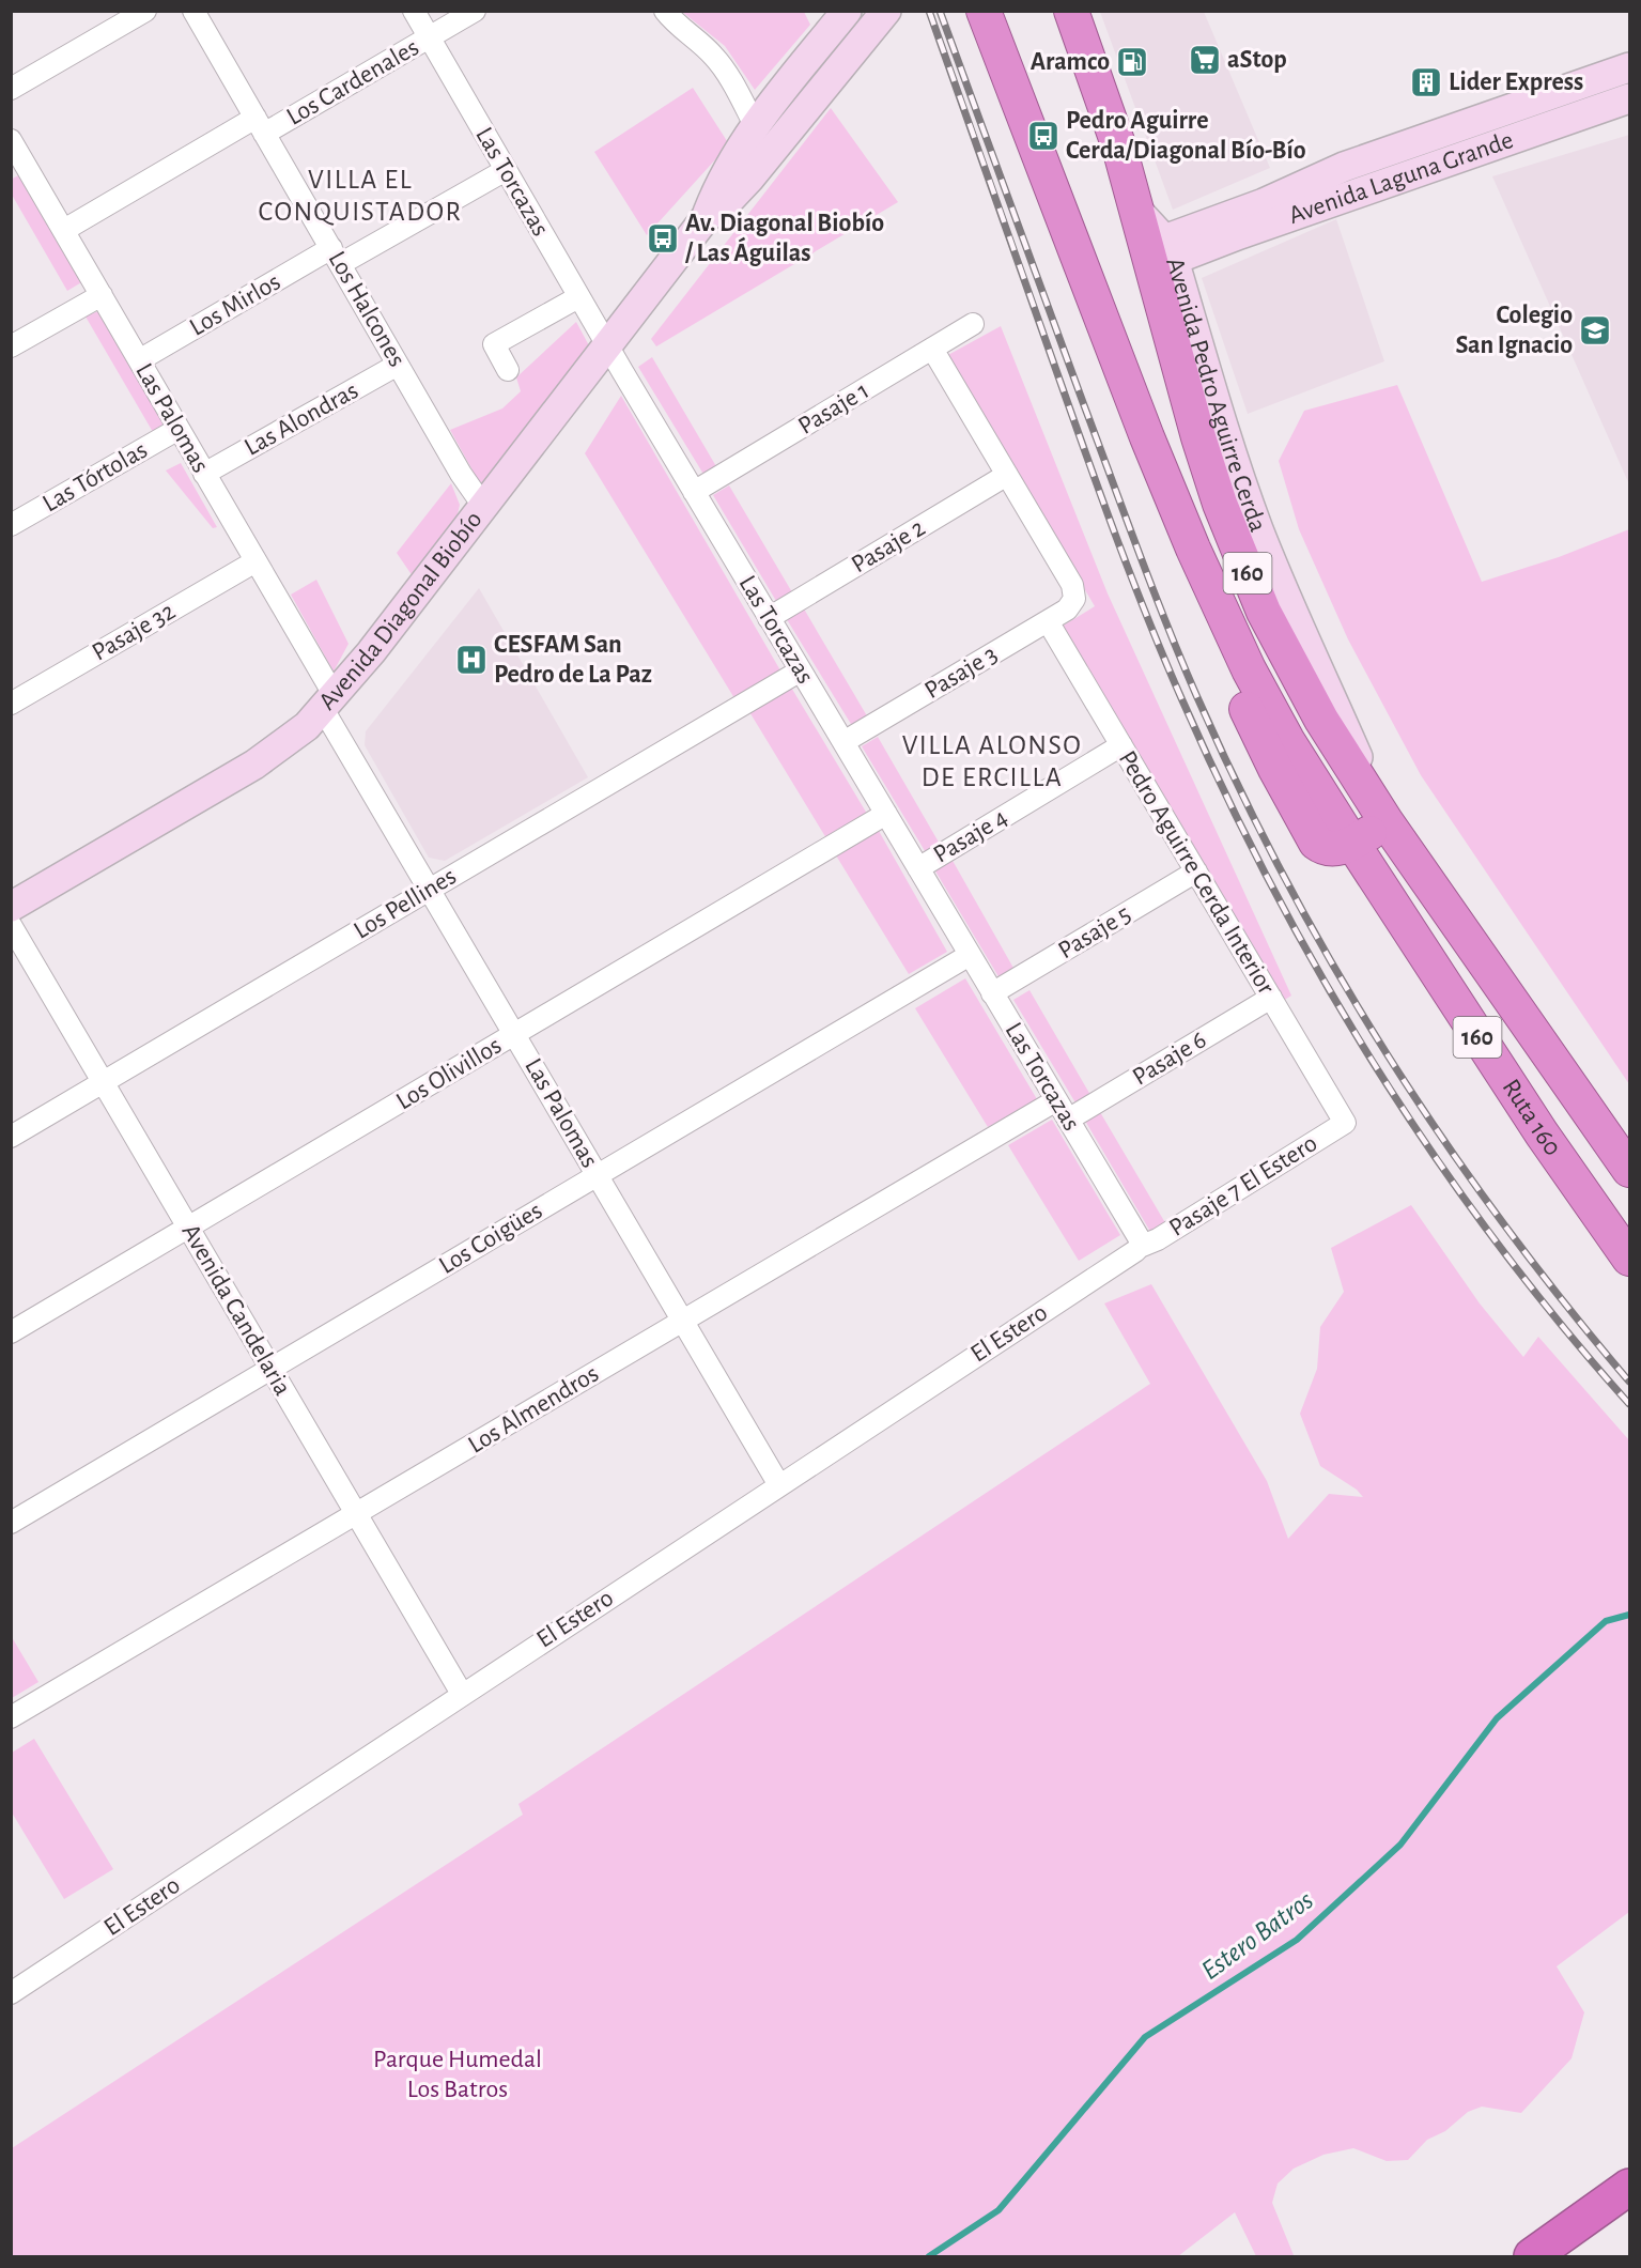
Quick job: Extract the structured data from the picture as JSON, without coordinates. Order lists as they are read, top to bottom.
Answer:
{
  "streets": {
    "highway": ["Avenida Pedro Aguirre Cerda", "160", "Ruta 160"],
    "main road": ["Avenida Laguna Grande", "Avenida Diagonal Biobío"],
    "street": [
      "Los Cardenales",
      "Las Torcazas",
      "Los Mirlos",
      "Los Halcones",
      "Pasaje 1",
      "Las Palomas",
      "Las Alondras",
      "Las Tórtolas",
      "Pasaje 2",
      "Pasaje 32",
      "Pasaje 3",
      "Pasaje 4",
      "Pedro Aguirre Cerda Interior",
      "Los Pellines",
      "Pasaje 5",
      "Pasaje 6",
      "Los Olivillos",
      "Pasaje 7 El Estero",
      "Los Coigües",
      "Avenida Candelaria",
      "El Estero",
      "Los Almendros"
    ]
  },
  "crossings": [
    ["Los Cardenales", "Las Torcazas"],
    ["Los Cardenales", "Los Halcones"],
    ["Los Cardenales", "Las Palomas"],
    ["Avenida Laguna Grande", "Avenida Pedro Aguirre Cerda"],
    ["Las Torcazas", "Los Mirlos"],
    ["Las Torcazas", "Pasaje 1"],
    ["Las Torcazas", "Pasaje 2"],
    ["Las Torcazas", "Avenida Diagonal Biobío"],
    ["Las Torcazas", "Pasaje 3"],
    ["Las Torcazas", "Pasaje 4"],
    ["Las Torcazas", "Los Pellines"],
    ["Las Torcazas", "Pasaje 5"],
    ["Las Torcazas", "Pasaje 6"],
    ["Las Torcazas", "Los Olivillos"],
    ["Las Torcazas", "Pasaje 7 El Estero"],
    ["Las Torcazas", "Los Coigües"],
    ["Las Torcazas", "El Estero"],
    ["Las Torcazas", "Los Almendros"],
    ["Los Mirlos", "Los Halcones"],
    ["Los Mirlos", "Las Palomas"],
    ["Los Halcones", "Las Alondras"],
    ["Los Halcones", "Avenida Diagonal Biobío"],
    ["Avenida Pedro Aguirre Cerda", "Ruta 160"],
    ["Las Palomas", "Las Alondras"],
    ["Las Palomas", "Las Tórtolas"],
    ["Las Palomas", "Avenida Diagonal Biobío"],
    ["Las Palomas", "Pasaje 32"],
    ["Las Palomas", "Los Pellines"],
    ["Las Palomas", "Los Olivillos"],
    ["Las Palomas", "Los Coigües"],
    ["Las Palomas", "El Estero"],
    ["Las Palomas", "Los Almendros"],
    ["Pasaje 2", "Pasaje 3"],
    ["160", "Ruta 160"],
    ["Pasaje 3", "Pedro Aguirre Cerda Interior"],
    ["Pasaje 4", "Pedro Aguirre Cerda Interior"],
    ["Pedro Aguirre Cerda Interior", "Pasaje 5"],
    ["Pedro Aguirre Cerda Interior", "Pasaje 6"],
    ["Pedro Aguirre Cerda Interior", "Pasaje 7 El Estero"],
    ["Los Pellines", "Avenida Candelaria"],
    ["Los Olivillos", "Avenida Candelaria"],
    ["Pasaje 7 El Estero", "El Estero"],
    ["Los Coigües", "Avenida Candelaria"],
    ["Avenida Candelaria", "El Estero"],
    ["Avenida Candelaria", "Los Almendros"]
  ],
  "districts": ["VILLA EL CONQUISTADOR", "VILLA ALONSO DE ERCILLA"],
  "water": ["Estero Batros"],
  "parks": ["Parque Humedal Los Batros"],
  "places": {
    "supermarket": ["aStop"],
    "fuel station": ["Aramco"],
    "building": ["Lider Express"],
    "bus stop": ["Pedro Aguirre Cerda/Diagonal Bío-Bío", "Av. Diagonal Biobío / Las Águilas"],
    "school or university": ["Colegio San Ignacio"],
    "hospital": ["CESFAM San Pedro de La Paz"]
  }
}
